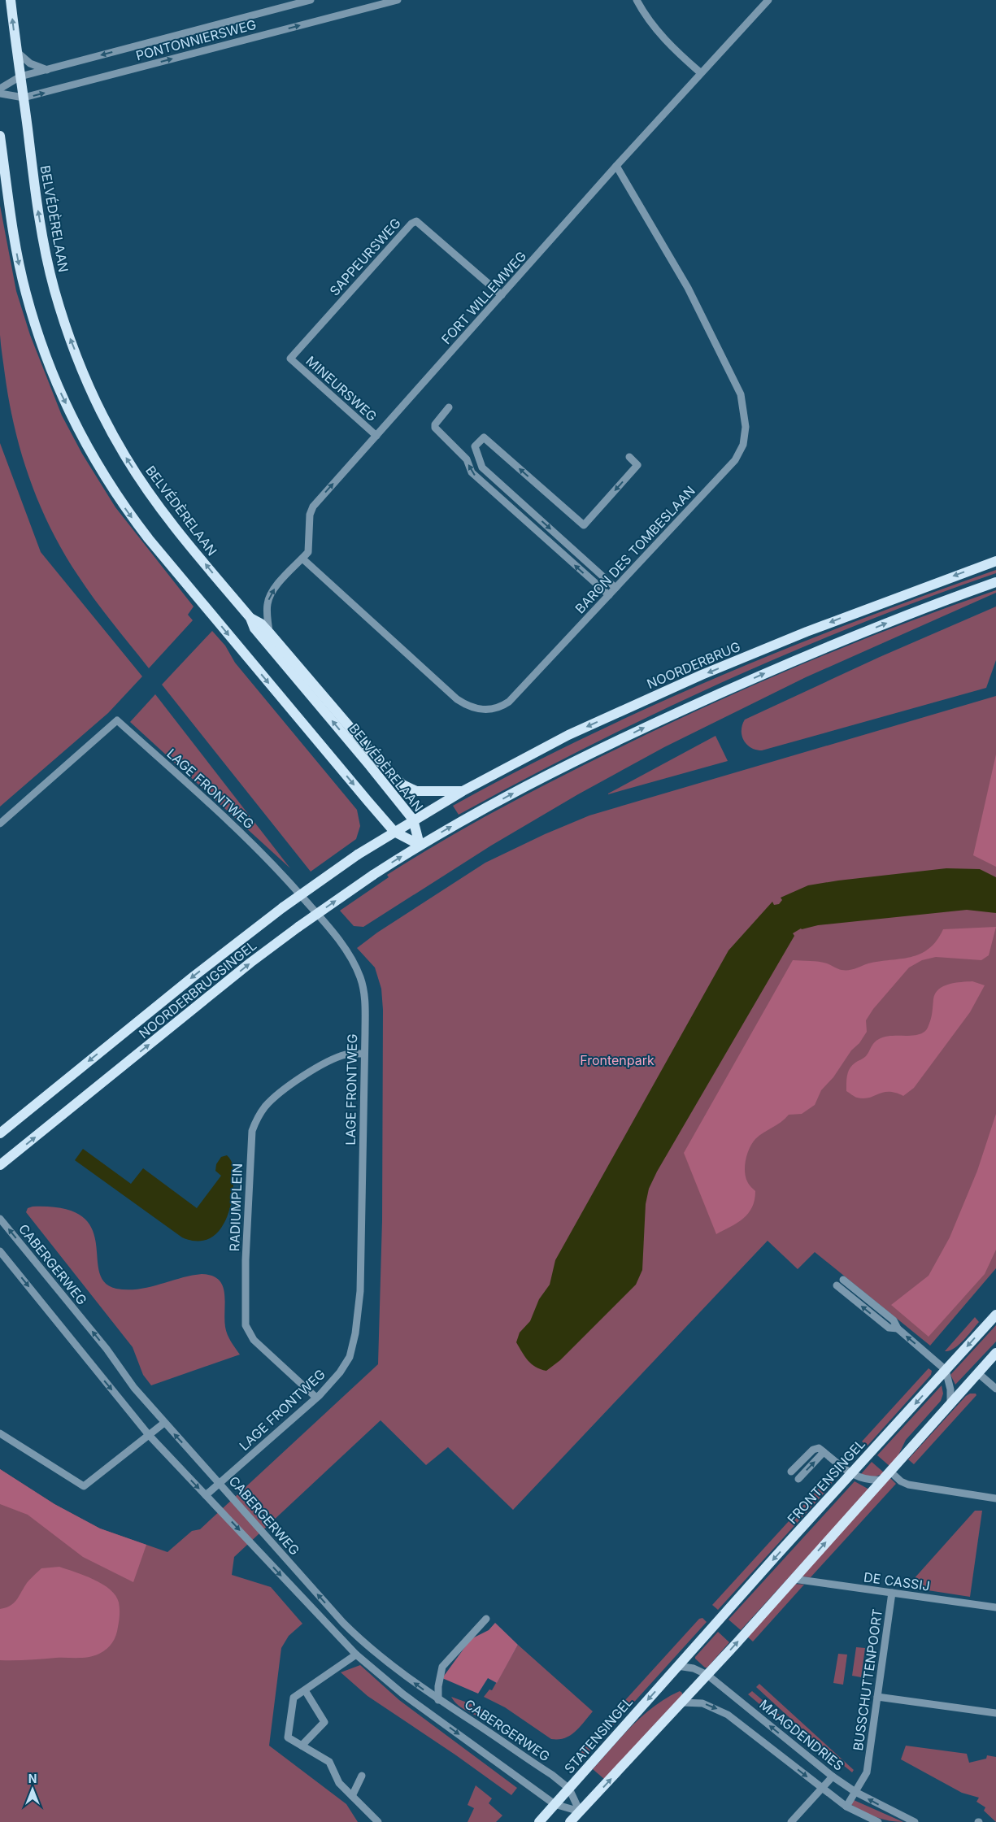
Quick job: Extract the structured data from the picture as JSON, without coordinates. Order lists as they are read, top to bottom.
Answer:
{
  "streets": {
    "main road": [
      "BELVÉDÈRELAAN",
      "NOORDERBRUG",
      "NOORDERBRUGSINGEL",
      "FRONTENSINGEL",
      "STATENSINGEL"
    ],
    "street": [
      "PONTONNIERSWEG",
      "SAPPEURSWEG",
      "FORT WILLEMWEG",
      "MINEURSWEG",
      "BARON DES TOMBESLAAN",
      "LAGE FRONTWEG",
      "RADIUMPLEIN",
      "CABERGERWEG",
      "DE CASSIJ",
      "BUSSCHUTTENPOORT",
      "MAAGDENDRIES"
    ]
  },
  "crossings": [
    ["PONTONNIERSWEG", "BELVÉDÈRELAAN"],
    ["BELVÉDÈRELAAN", "NOORDERBRUG"],
    ["BELVÉDÈRELAAN", "NOORDERBRUGSINGEL"],
    ["SAPPEURSWEG", "FORT WILLEMWEG"],
    ["SAPPEURSWEG", "MINEURSWEG"],
    ["FORT WILLEMWEG", "MINEURSWEG"],
    ["FORT WILLEMWEG", "BARON DES TOMBESLAAN"],
    ["NOORDERBRUG", "NOORDERBRUGSINGEL"],
    ["LAGE FRONTWEG", "RADIUMPLEIN"],
    ["LAGE FRONTWEG", "CABERGERWEG"],
    ["CABERGERWEG", "STATENSINGEL"],
    ["FRONTENSINGEL", "STATENSINGEL"],
    ["FRONTENSINGEL", "MAAGDENDRIES"],
    ["DE CASSIJ", "BUSSCHUTTENPOORT"],
    ["BUSSCHUTTENPOORT", "MAAGDENDRIES"],
    ["STATENSINGEL", "MAAGDENDRIES"]
  ],
  "parks": ["Frontenpark"],
  "north": "top"
}
